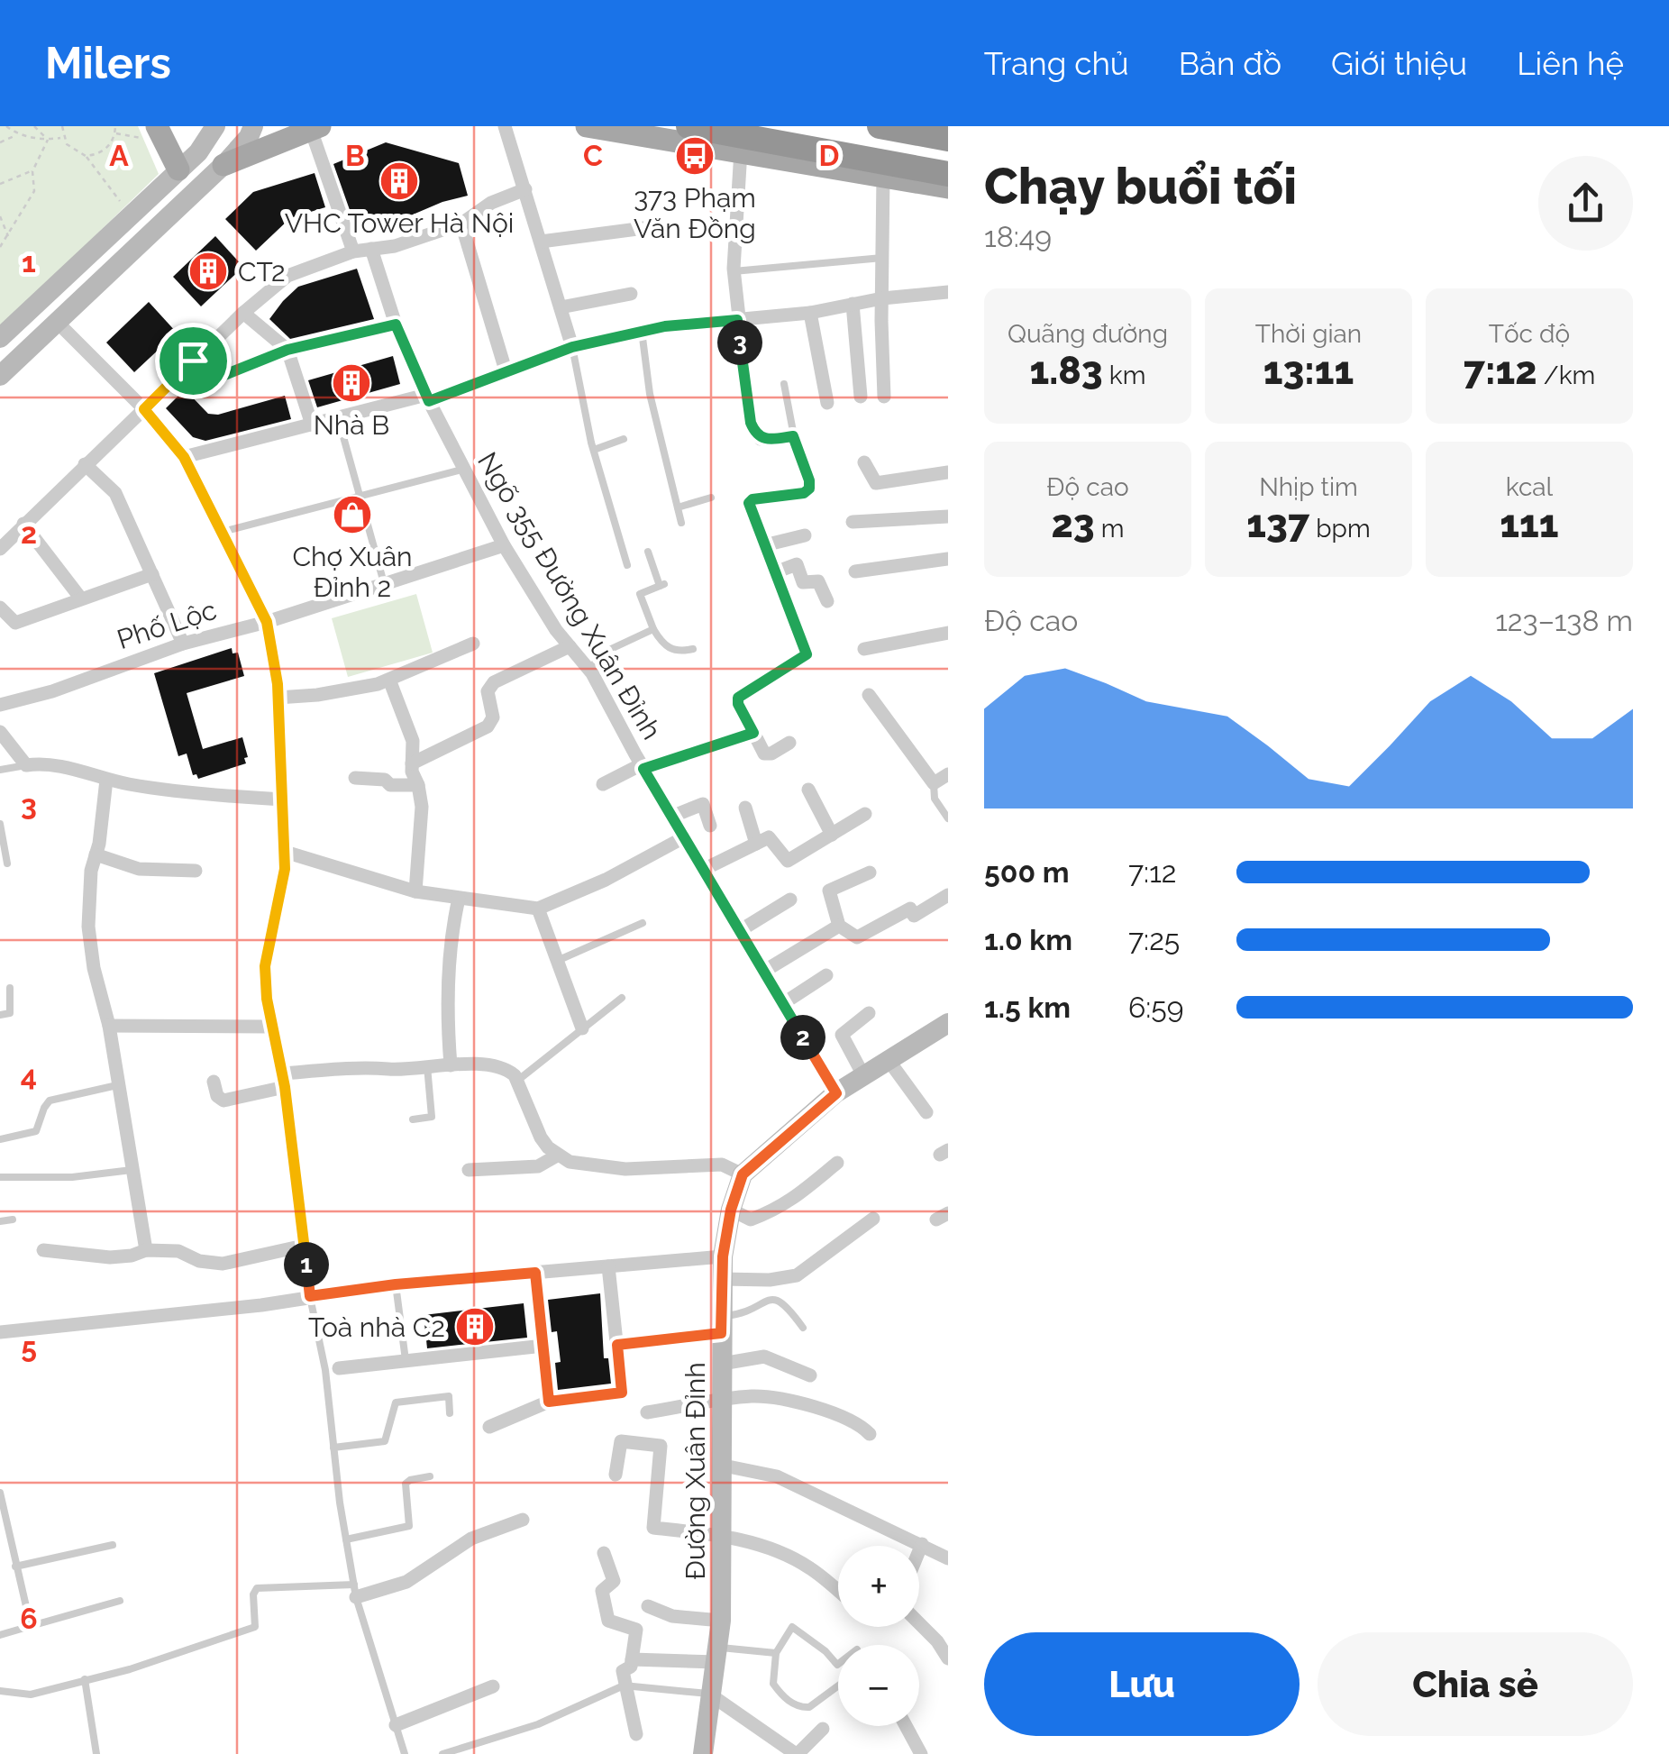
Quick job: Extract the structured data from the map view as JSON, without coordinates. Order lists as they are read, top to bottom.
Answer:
{
  "streets": {
    "street": ["Ngõ 355 Đường Xuân Đỉnh", "Phố Lộc", "Đường Xuân Đỉnh"]
  },
  "crossings": [
    ["Ngõ 355 Đường Xuân Đỉnh", "Phố Lộc"]
  ],
  "places": {
    "bus stop": ["373 Phạm Văn Đồng"],
    "building": [
      "VHC Tower Hà Nội",
      "CT2",
      "Nhà B",
      "Toà nhà C2"
    ],
    "shop": ["Chợ Xuân Đỉnh 2"]
  },
  "page": {
    "header": "Milers",
    "nav": [
      "Trang chủ",
      "Bản đồ",
      "Giới thiệu",
      "Liên hệ"
    ],
    "heading": ["Chạy buổi tối", "18:49"],
    "stats": [
      ["Quãng đường", "1.83 km"],
      ["Thời gian", "13:11"],
      ["Tốc độ", "7:12 /km"],
      ["Độ cao", "23 m"],
      ["Nhịp tim", "137 bpm"],
      ["kcal", "111"]
    ],
    "pins": ["3", "2", "1"],
    "chart": ["Độ cao", "123–138 m"],
    "list": [
      {
        "name": "500 m",
        "note": "7:12"
      },
      {
        "name": "1.0 km",
        "note": "7:25"
      },
      {
        "name": "1.5 km",
        "note": "6:59"
      }
    ],
    "map_buttons": ["+", "−"],
    "buttons": ["Lưu", "Chia sẻ"]
  },
  "grid": {
    "columns": [
      "A",
      "B",
      "C",
      "D"
    ],
    "rows": [
      "1",
      "2",
      "3",
      "4",
      "5",
      "6"
    ]
  }
}
